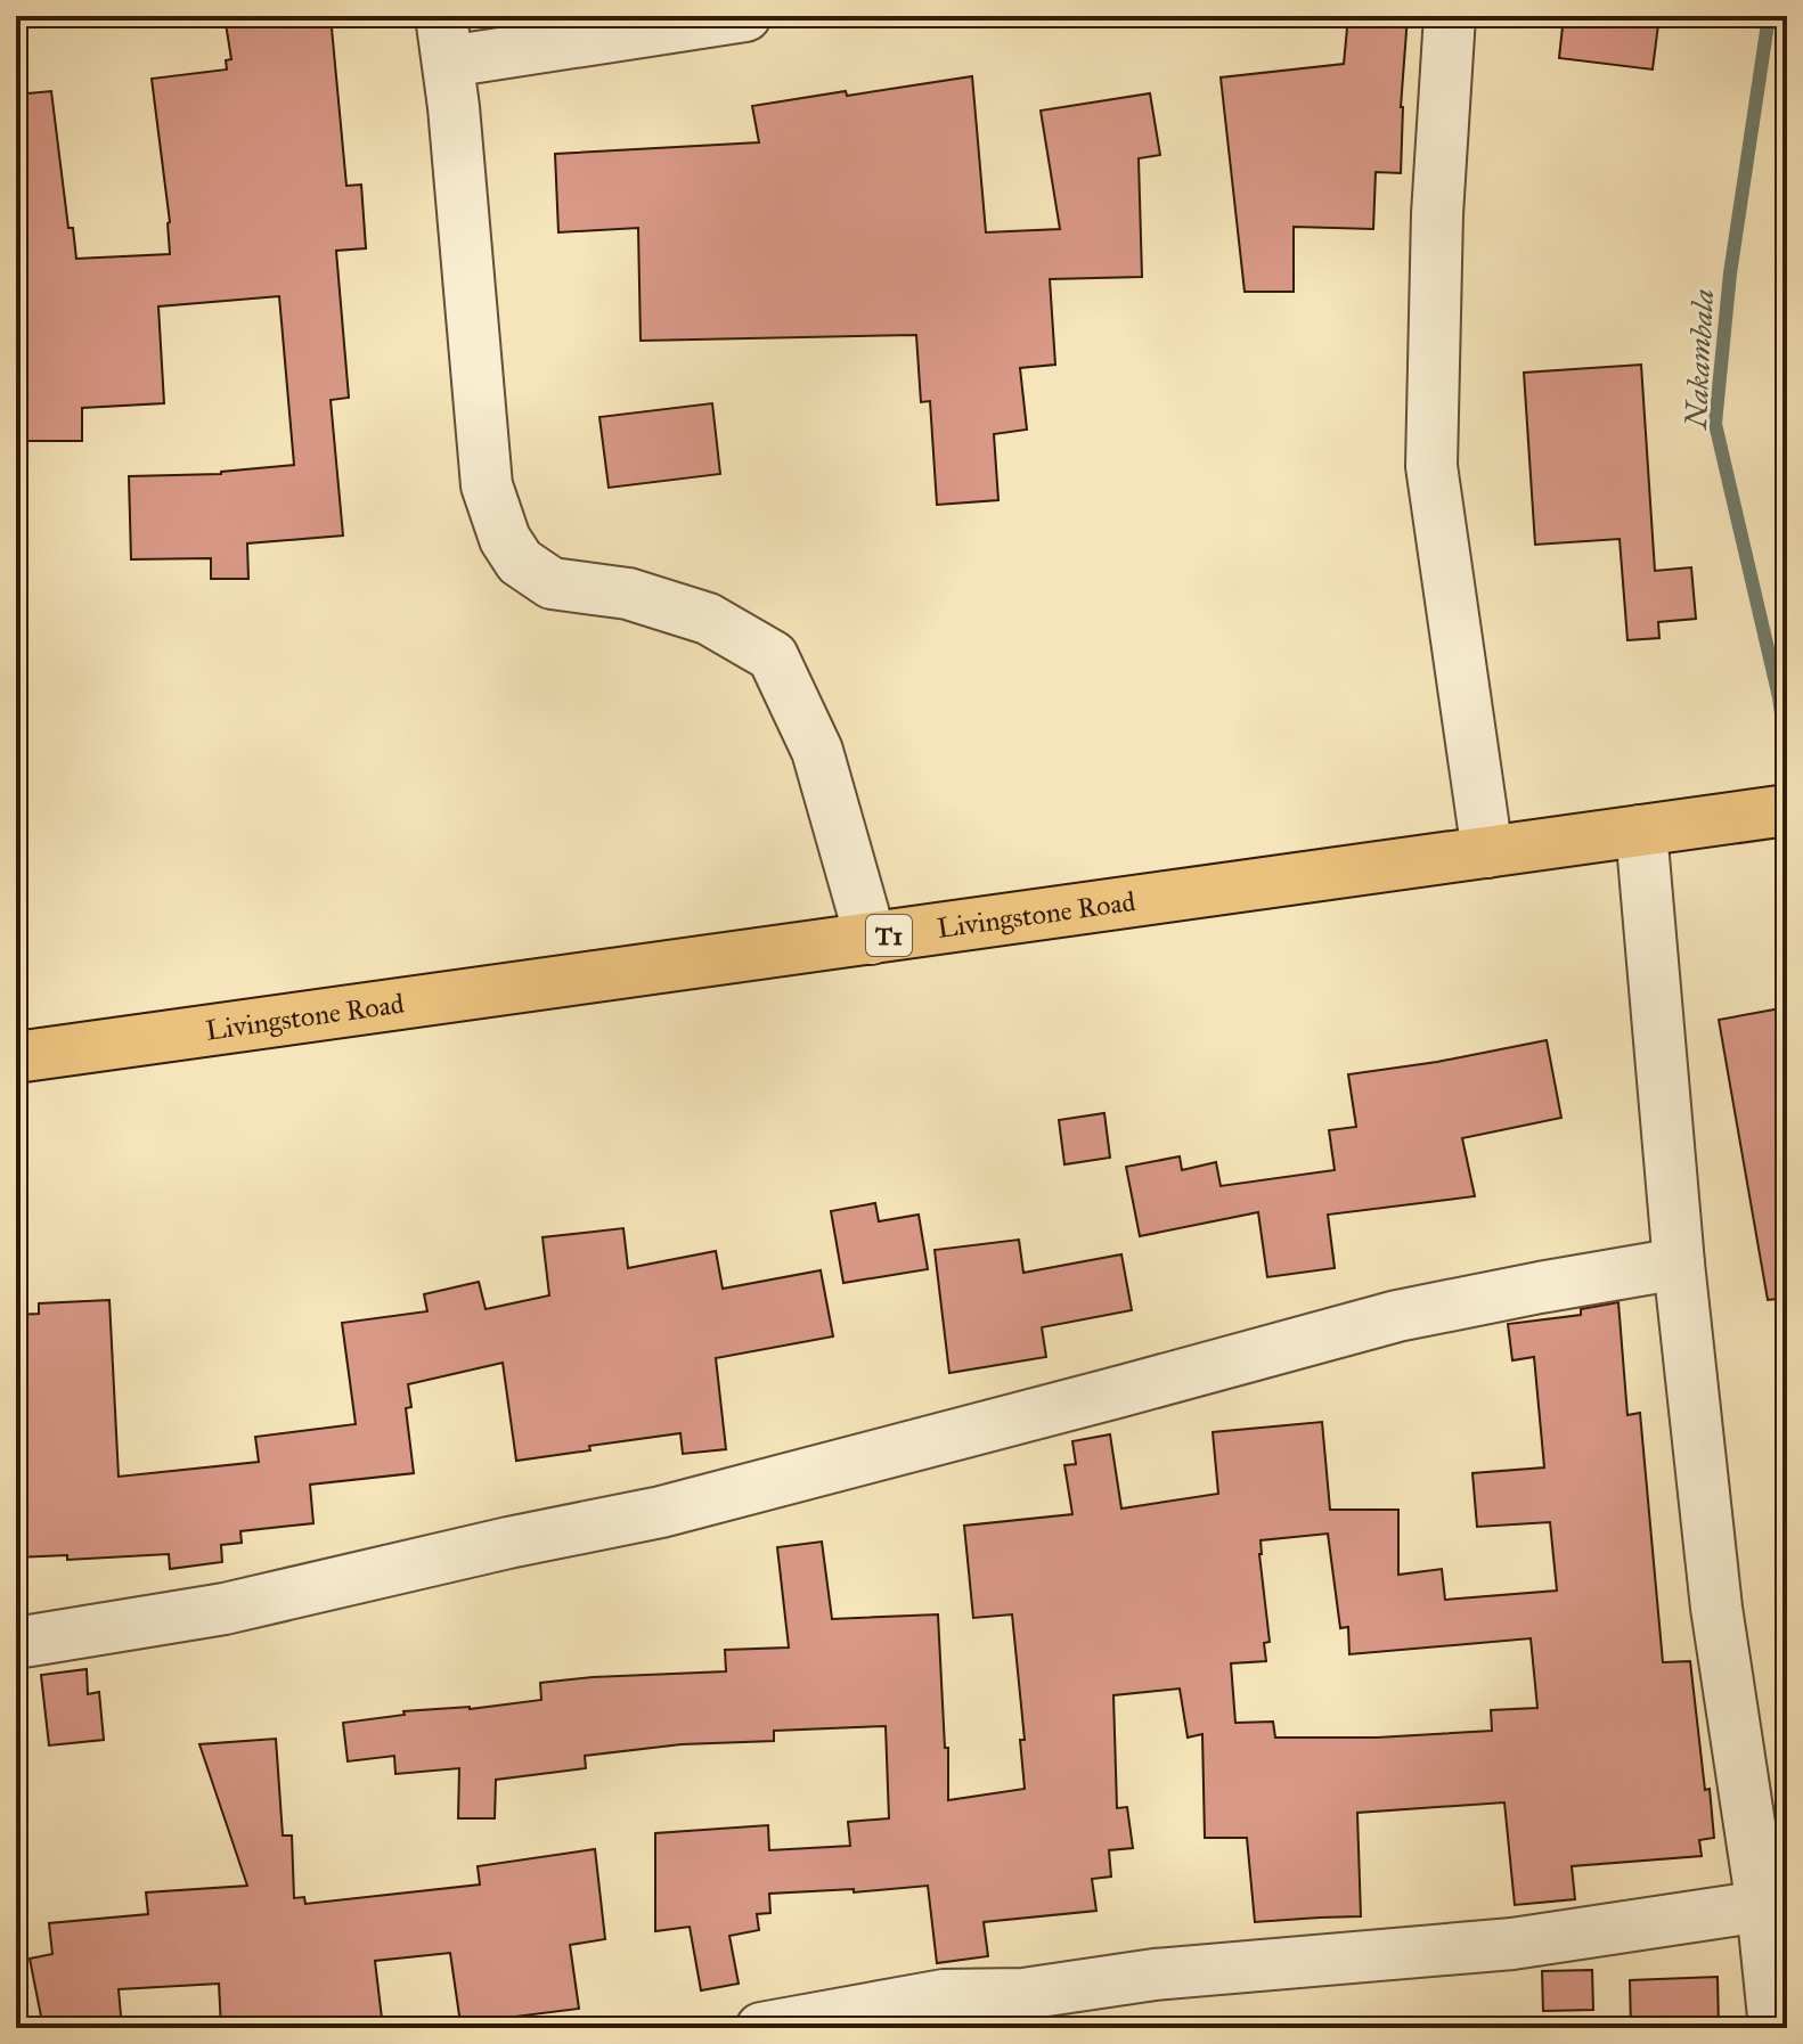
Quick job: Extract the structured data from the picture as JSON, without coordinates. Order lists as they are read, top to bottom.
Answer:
{
  "streets": {
    "highway": ["Livingstone Road", "T1"]
  },
  "water": ["Nakambala"]
}
